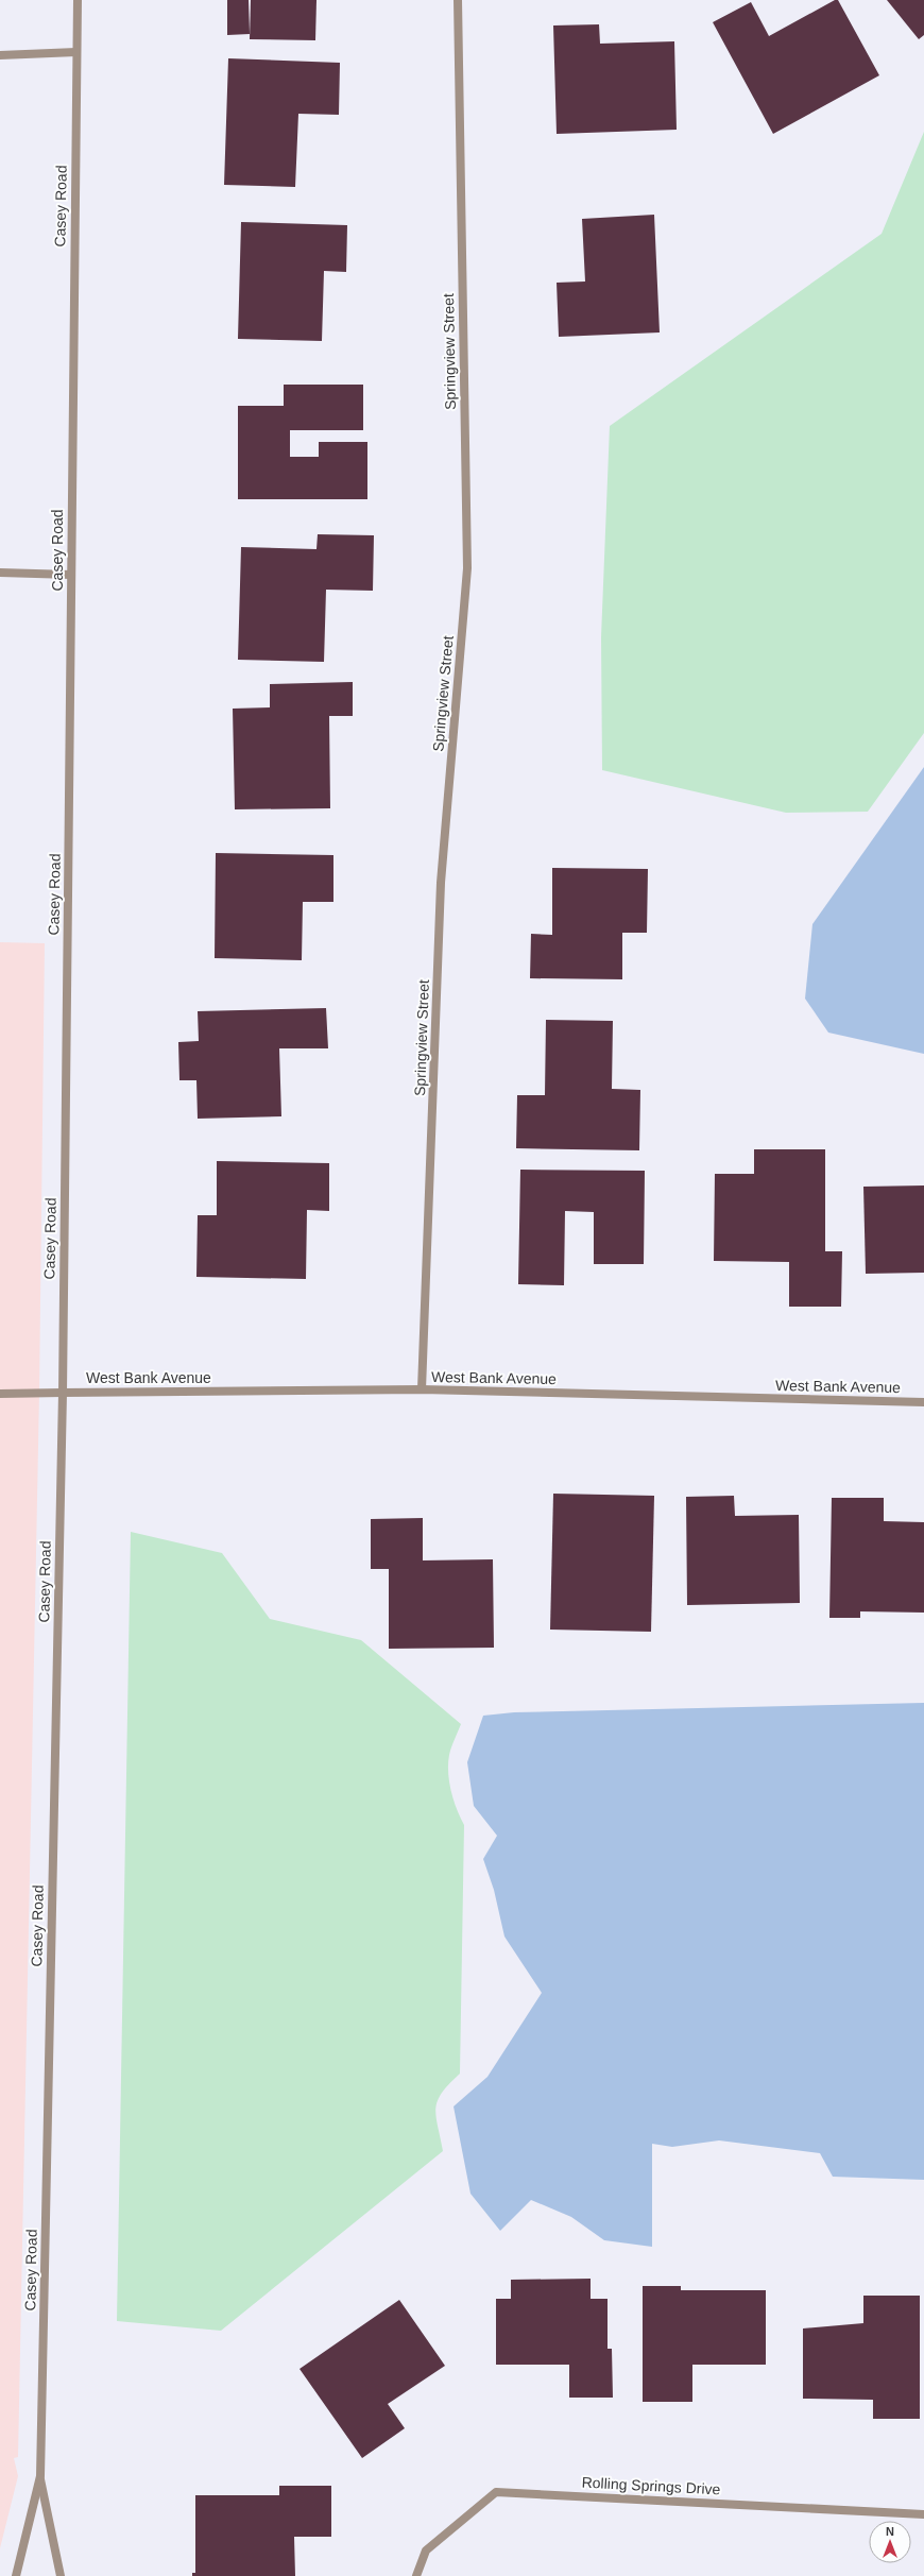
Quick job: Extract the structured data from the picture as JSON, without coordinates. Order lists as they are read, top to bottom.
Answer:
{
  "streets": {
    "street": [
      "Casey Road",
      "Springview Street",
      "West Bank Avenue",
      "Rolling Springs Drive"
    ]
  },
  "crossings": [
    ["Casey Road", "West Bank Avenue"],
    ["Springview Street", "West Bank Avenue"]
  ],
  "north": "top"
}
